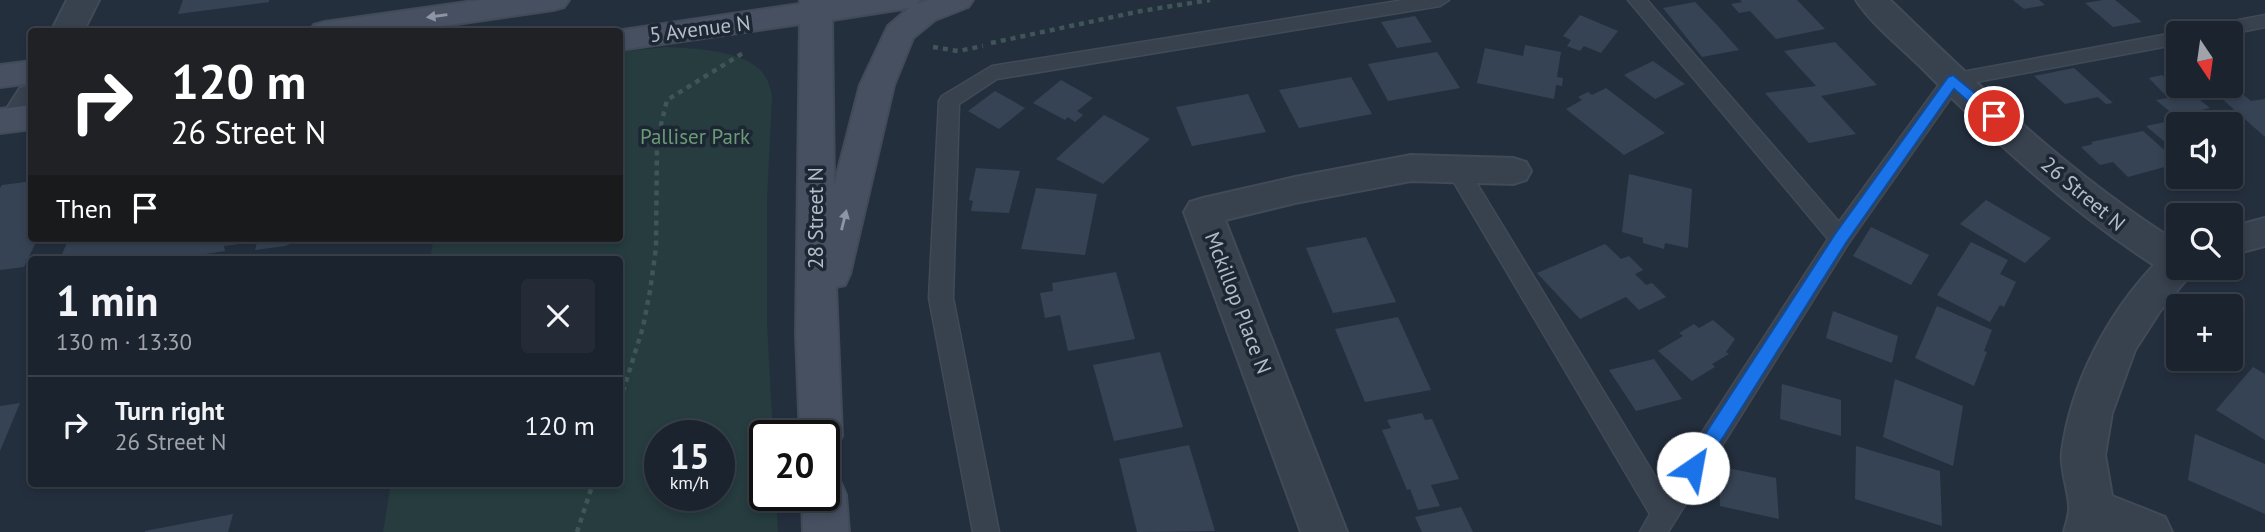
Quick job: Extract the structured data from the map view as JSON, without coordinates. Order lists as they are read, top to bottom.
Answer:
{
  "streets": {
    "main road": ["5 Avenue N", "28 Street N"],
    "street": ["26 Street N", "Mckillop Place N"]
  },
  "crossings": [
    ["5 Avenue N", "28 Street N"]
  ],
  "parks": ["Palliser Park"],
  "north": "bottom",
  "page": {
    "map_buttons": "+",
    "turn": ["120 m", "26 Street N"],
    "then": "Then",
    "heading": ["1 min", "130 m · 13:30"],
    "list": [
      {
        "name": "Turn right",
        "note": "26 Street N",
        "value": "120 m"
      }
    ],
    "speed": "15 km/h",
    "limit": "20"
  }
}
